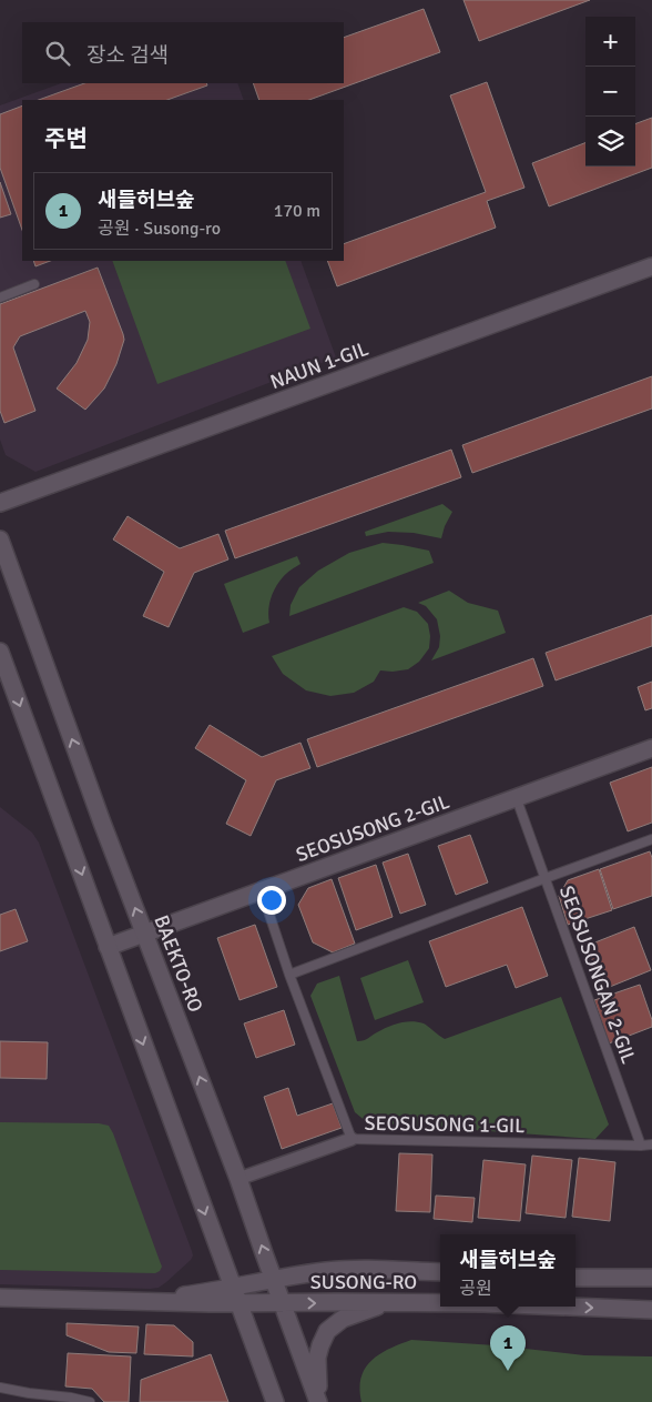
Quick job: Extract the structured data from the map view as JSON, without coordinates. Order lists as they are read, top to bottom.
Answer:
{
  "streets": {
    "street": [
      "NAUN 1-GIL",
      "SEOSUSONG 2-GIL",
      "BAEKTO-RO",
      "SUSONG-RO"
    ],
    "lane": ["SEOSUSONGAN 2-GIL", "SEOSUSONG 1-GIL"]
  },
  "crossings": [
    ["SEOSUSONG 2-GIL", "BAEKTO-RO"],
    ["BAEKTO-RO", "SUSONG-RO"],
    ["SEOSUSONGAN 2-GIL", "SEOSUSONG 1-GIL"]
  ],
  "page": {
    "map_buttons": ["+", "−"],
    "search": "장소 검색",
    "heading": "주변",
    "list": [
      {
        "mark": "1",
        "name": "새들허브숲",
        "note": "공원 · Susong-ro",
        "value": "170 m"
      }
    ],
    "popup": ["새들허브숲", "공원"],
    "pins": "1"
  }
}
